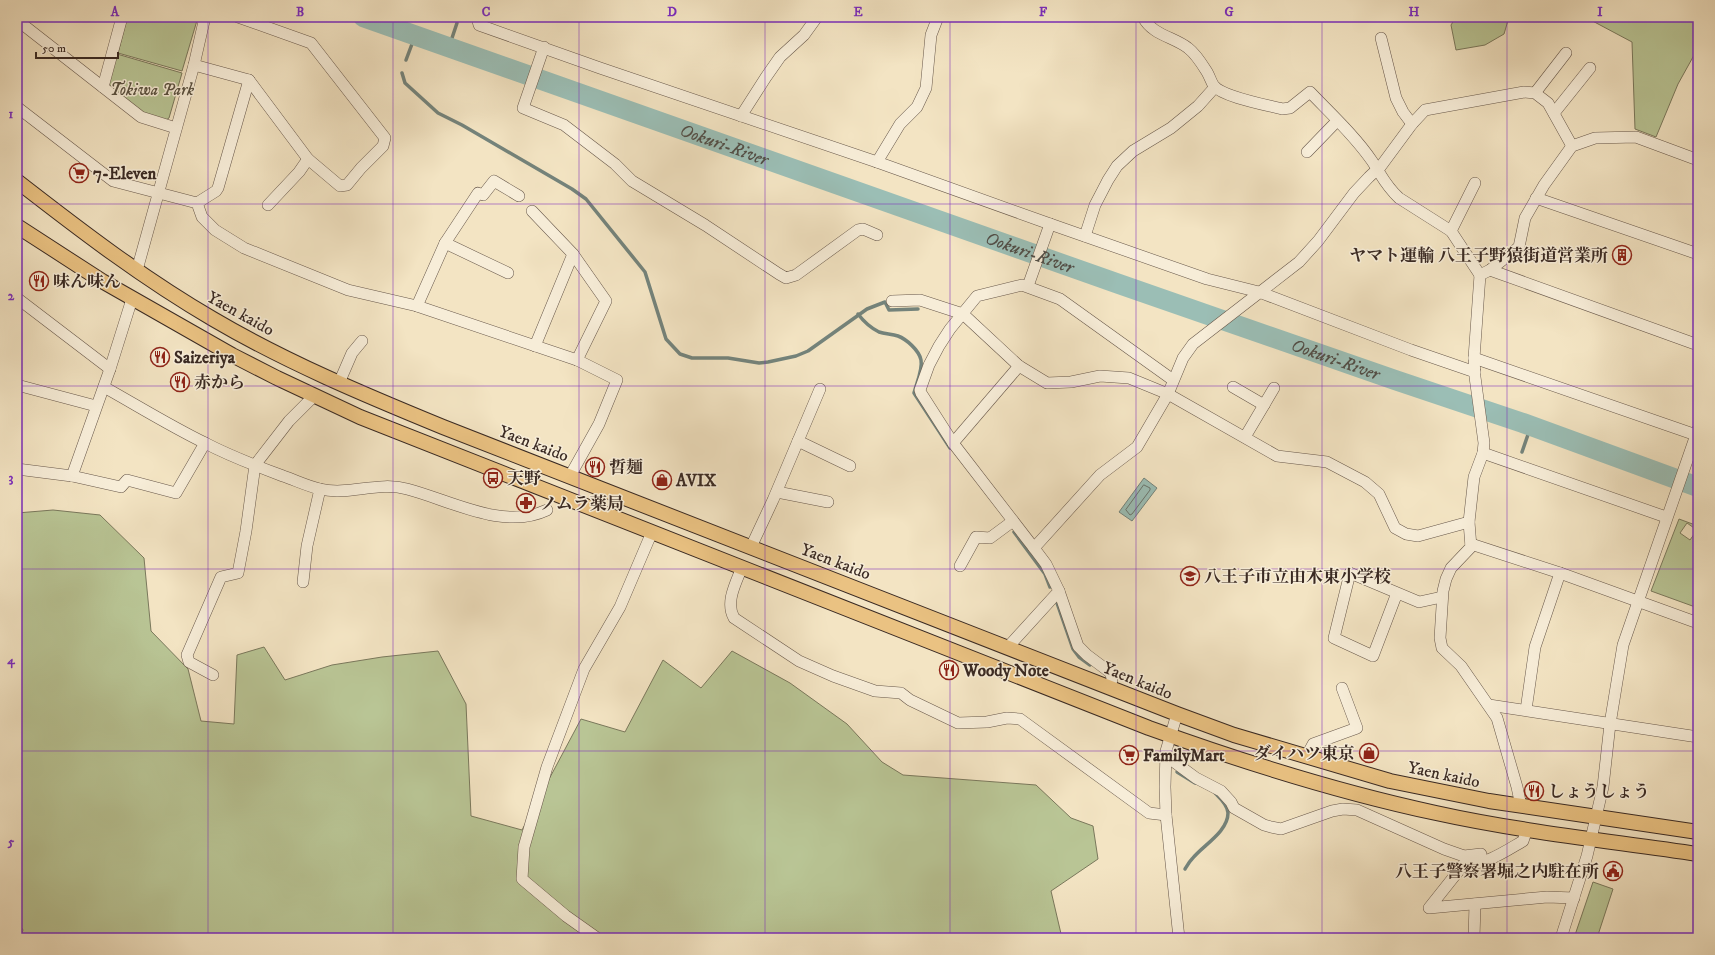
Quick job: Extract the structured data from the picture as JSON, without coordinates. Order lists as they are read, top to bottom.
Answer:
{
  "streets": {
    "main road": ["Yaen kaido"]
  },
  "water": ["Ookuri-River"],
  "parks": ["Tokiwa Park"],
  "places": {
    "supermarket": ["7-Eleven", "FamilyMart"],
    "building": ["ヤマト運輸 八王子野猿街道営業所"],
    "restaurant": [
      "味ん味ん",
      "Saizeriya",
      "赤から",
      "哲麺",
      "Woody Note",
      "しょうしょう"
    ],
    "bus stop": ["天野"],
    "shop": ["AVIX", "ダイハツ東京"],
    "pharmacy": ["ノムラ薬局"],
    "school or university": ["八王子市立由木東小学校"],
    "public building": ["八王子警察署堀之内駐在所"]
  },
  "scale_bar": "50 m",
  "grid": {
    "columns": [
      "A",
      "B",
      "C",
      "D",
      "E",
      "F",
      "G",
      "H",
      "I"
    ],
    "rows": [
      "1",
      "2",
      "3",
      "4",
      "5"
    ]
  }
}
